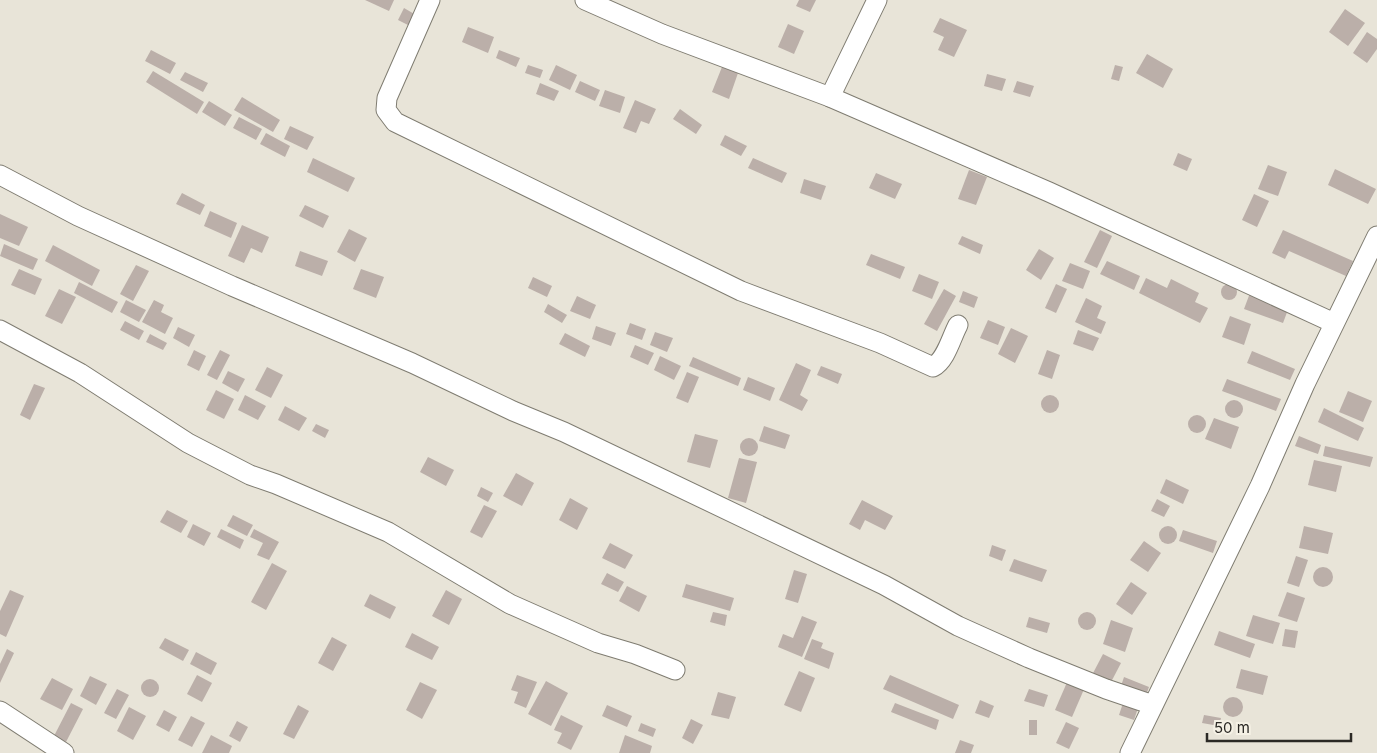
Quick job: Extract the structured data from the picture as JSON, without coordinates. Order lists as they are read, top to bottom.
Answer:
{
  "scale_bar": "50 m"
}
